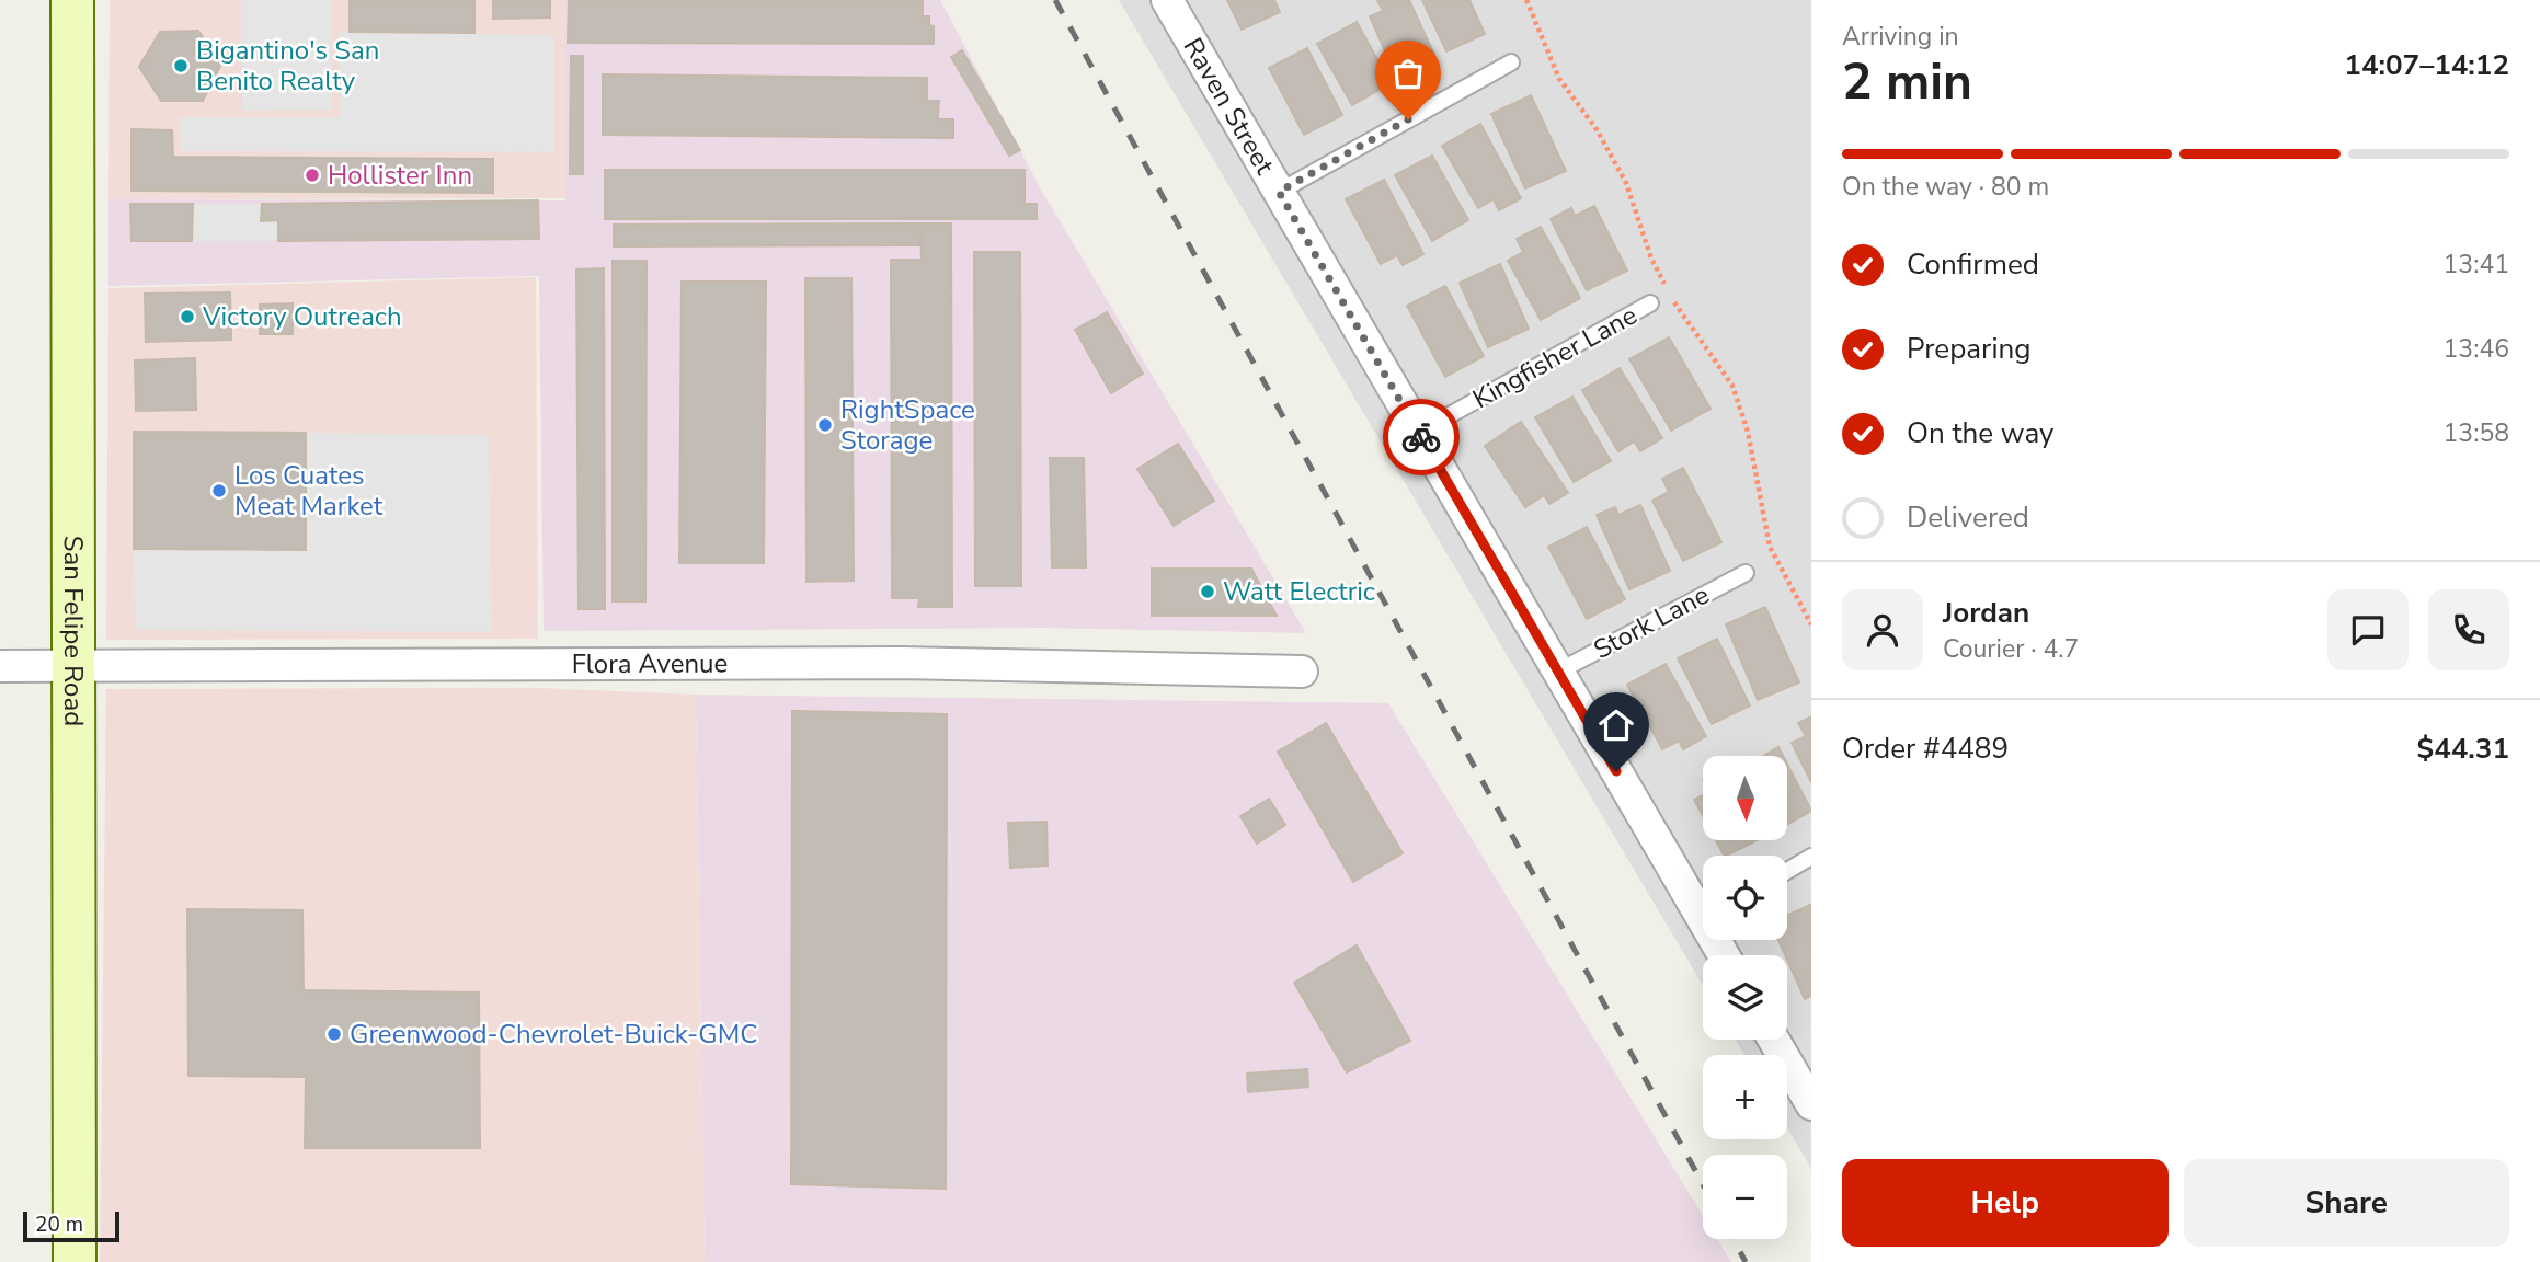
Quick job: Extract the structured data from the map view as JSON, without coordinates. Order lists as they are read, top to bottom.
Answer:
{
  "streets": {
    "main road": ["San Felipe Road"],
    "street": ["Raven Street", "Flora Avenue"],
    "lane": ["Kingfisher Lane", "Stork Lane"]
  },
  "crossings": [
    ["Raven Street", "Kingfisher Lane"],
    ["Raven Street", "Stork Lane"],
    ["San Felipe Road", "Flora Avenue"]
  ],
  "places": [
    "Bigantino's San Benito Realty",
    "Hollister Inn",
    "Victory Outreach",
    "RightSpace Storage",
    "Los Cuates Meat Market",
    "Watt Electric",
    "Greenwood-Chevrolet-Buick-GMC"
  ],
  "scale_bar": "20 m",
  "north": "bottom",
  "page": {
    "heading": ["2 min", "Arriving in", "14:07–14:12"],
    "panel": [
      "Jordan",
      "Courier · 4.7",
      "Order #4489",
      "$44.31"
    ],
    "bar": "On the way · 80 m",
    "list": [
      ["Confirmed", "13:41"],
      ["Preparing", "13:46"],
      ["On the way", "13:58"],
      "Delivered"
    ],
    "map_buttons": ["+", "−"],
    "buttons": ["Help", "Share"],
    "scale": "20 m"
  }
}
